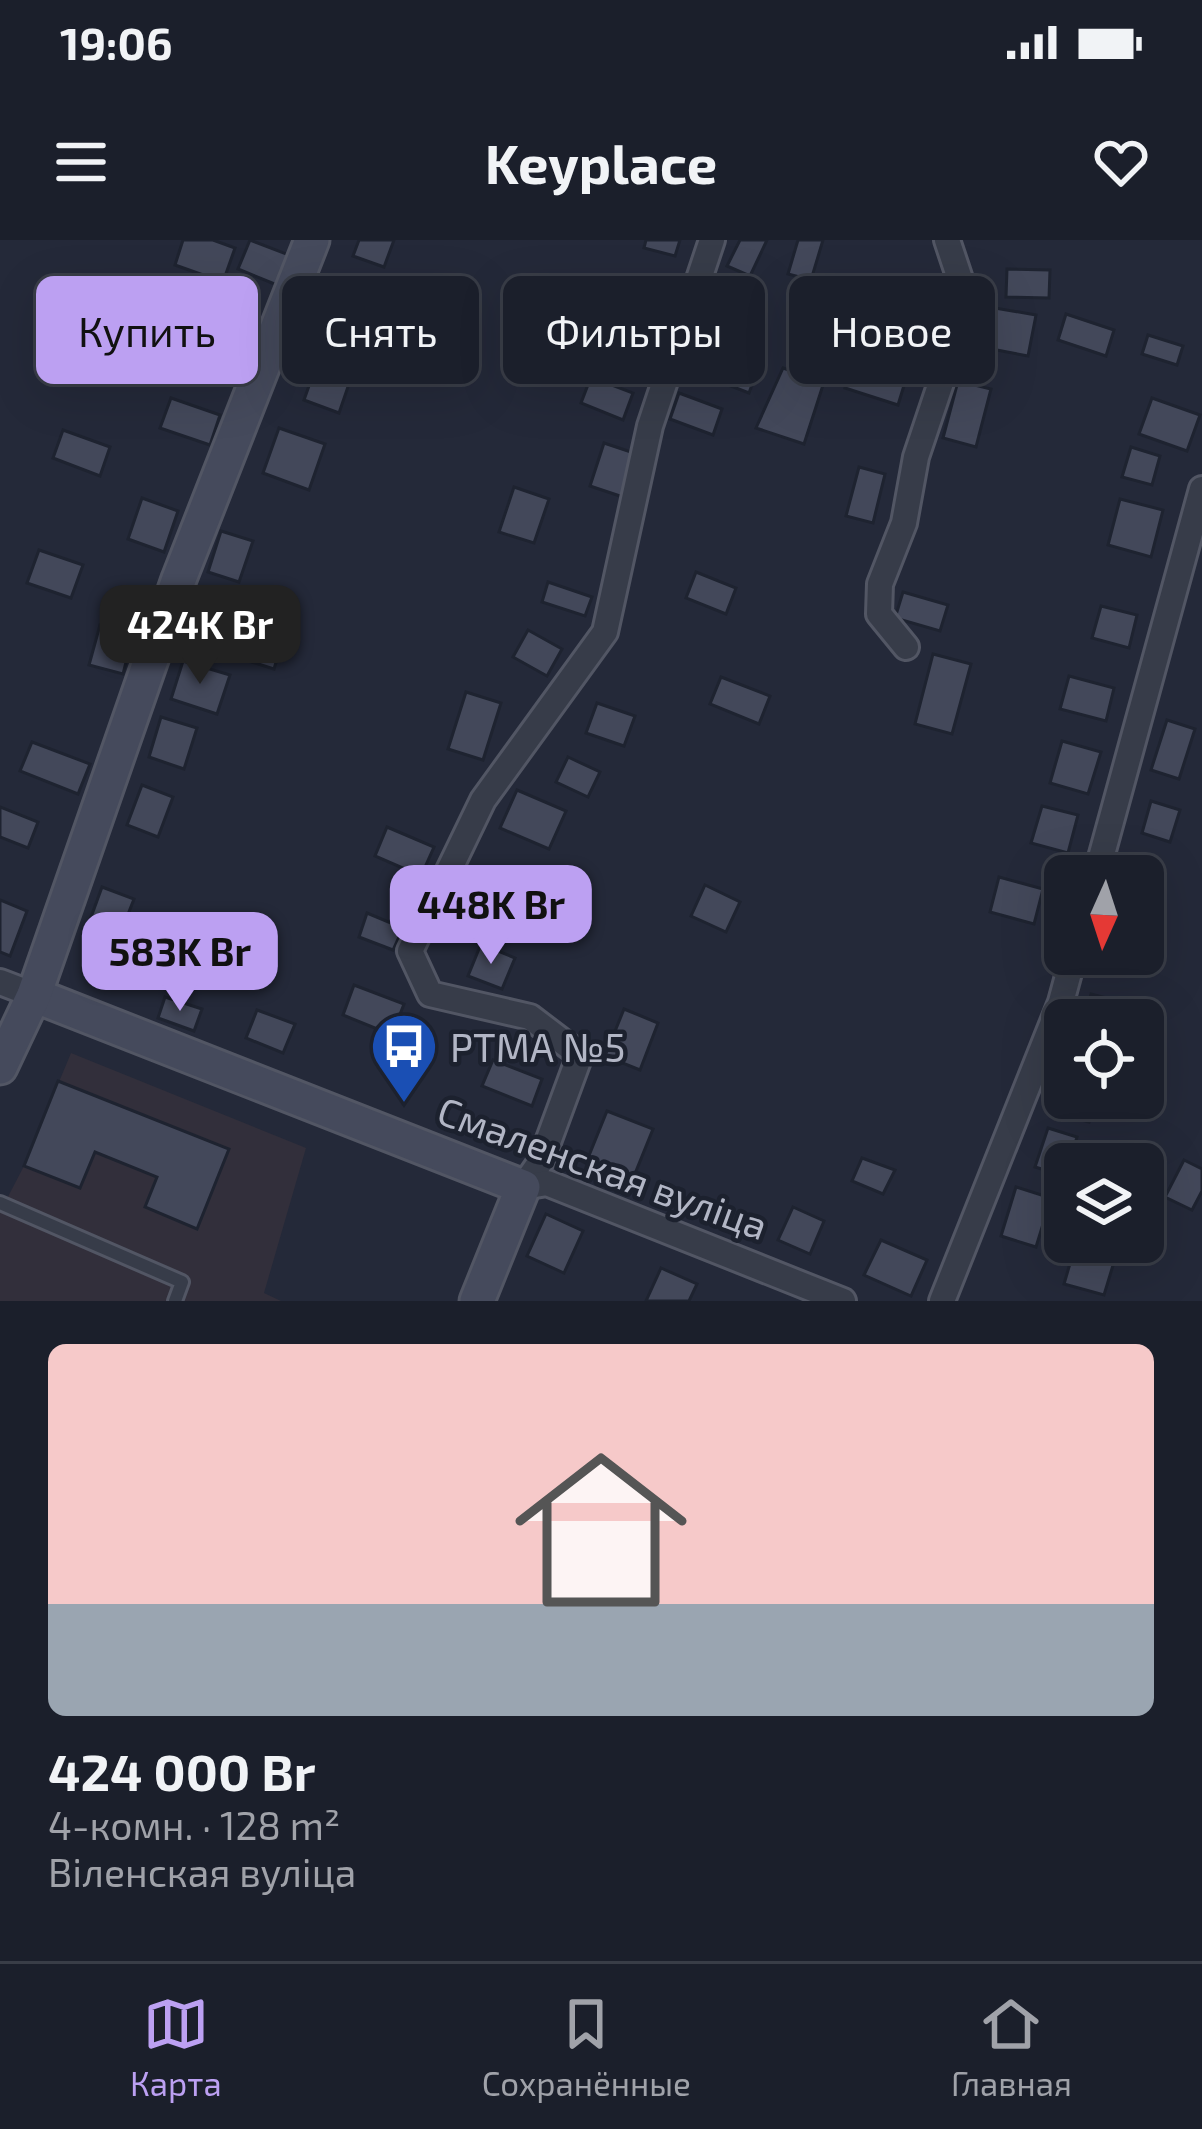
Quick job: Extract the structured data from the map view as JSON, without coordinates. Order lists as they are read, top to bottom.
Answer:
{
  "streets": {
    "street": ["Смаленская вуліца"]
  },
  "places": {
    "bus stop": ["РТМА №5"]
  },
  "north": "bottom",
  "page": {
    "status": "19:06",
    "header": "Keyplace",
    "chip": [
      "Купить",
      "Снять",
      "Фильтры",
      "Новое"
    ],
    "price": ["424K Br", "448K Br", "583K Br"],
    "list": [
      {
        "name": "424 000 Br",
        "note": "4-комн. · 128 m² · Віленская вуліца"
      }
    ],
    "tabs": ["Карта", "Сохранённые", "Главная"]
  }
}
